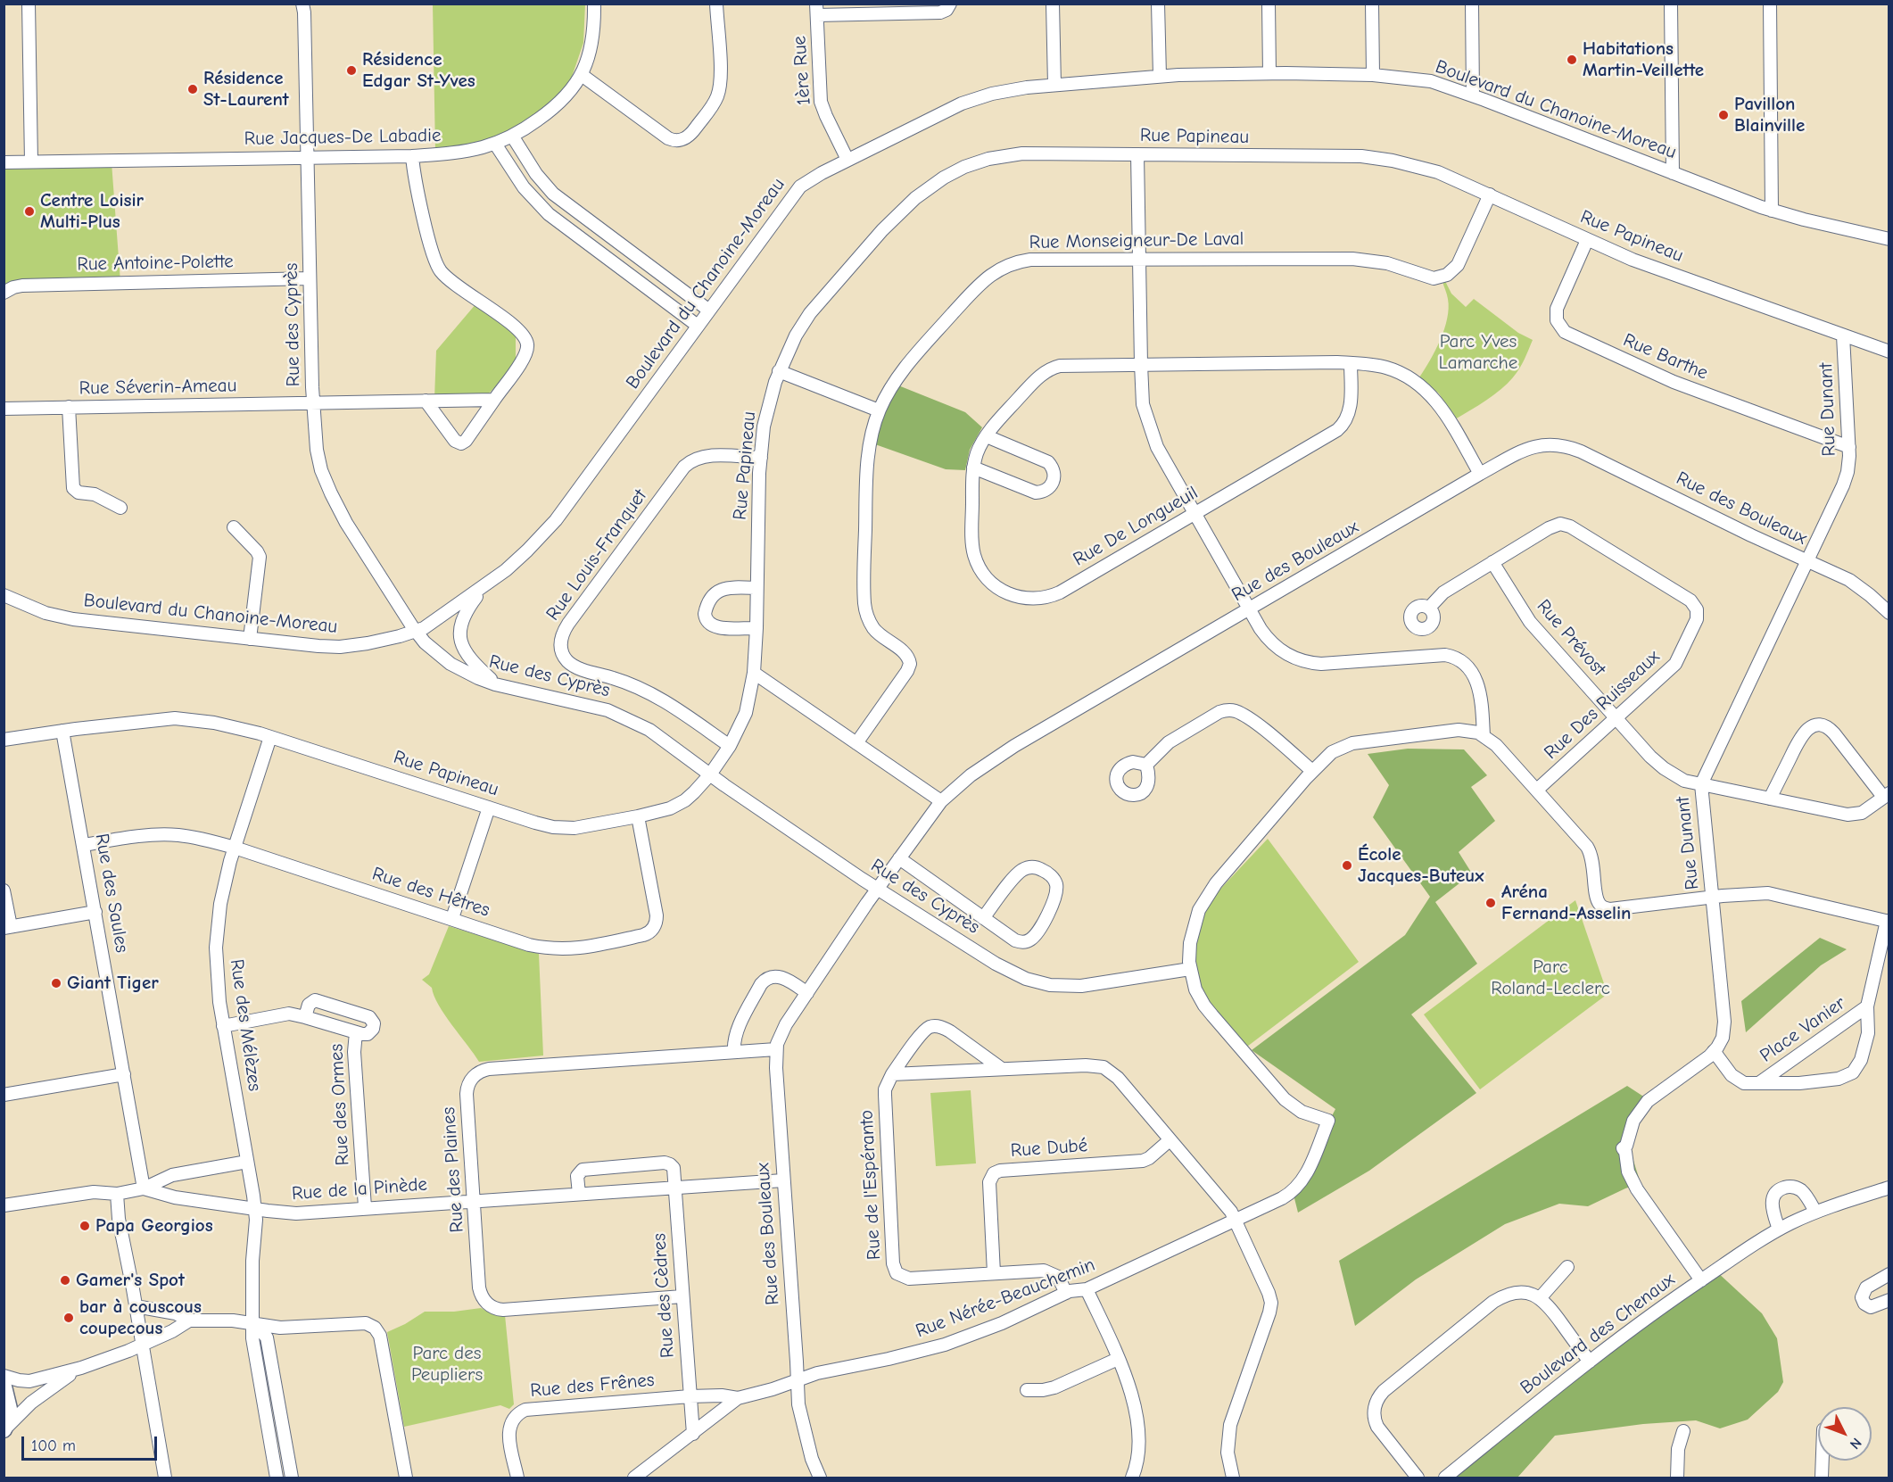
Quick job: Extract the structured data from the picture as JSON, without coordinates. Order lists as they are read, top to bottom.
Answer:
{
  "streets": {
    "street": [
      "1ère Rue",
      "Boulevard du Chanoine-Moreau",
      "Rue Papineau",
      "Rue Jacques-De Labadie",
      "Rue Monseigneur-De Laval",
      "Rue Antoine-Polette",
      "Rue des Cyprès",
      "Rue Barthe",
      "Rue Séverin-Ameau",
      "Rue Dunant",
      "Rue des Bouleaux",
      "Rue De Longueuil",
      "Rue Louis-Franquet",
      "Rue Prévost",
      "Rue Des Ruisseaux",
      "Rue des Hêtres",
      "Rue des Saules",
      "Rue des Mélèzes",
      "Place Vanier",
      "Rue des Ormes",
      "Rue Dubé",
      "Rue des Plaines",
      "Rue de l'Espéranto",
      "Rue de la Pinède",
      "Rue des Cèdres",
      "Rue Nérée-Beauchemin",
      "Boulevard des Chenaux",
      "Rue des Frênes"
    ]
  },
  "crossings": [
    ["1ère Rue", "Boulevard du Chanoine-Moreau"],
    ["Boulevard du Chanoine-Moreau", "Rue des Cyprès"],
    ["Rue Papineau", "Rue Monseigneur-De Laval"],
    ["Rue Papineau", "Rue des Cyprès"],
    ["Rue Papineau", "Rue Barthe"],
    ["Rue Papineau", "Rue Dunant"],
    ["Rue Papineau", "Rue Louis-Franquet"],
    ["Rue Papineau", "Rue des Hêtres"],
    ["Rue Papineau", "Rue des Saules"],
    ["Rue Papineau", "Rue des Mélèzes"],
    ["Rue Jacques-De Labadie", "Rue des Cyprès"],
    ["Rue Antoine-Polette", "Rue des Cyprès"],
    ["Rue des Cyprès", "Rue Séverin-Ameau"],
    ["Rue des Cyprès", "Rue des Bouleaux"],
    ["Rue des Cyprès", "Rue Nérée-Beauchemin"],
    ["Rue Barthe", "Rue Dunant"],
    ["Rue Dunant", "Rue des Bouleaux"],
    ["Rue Dunant", "Rue Prévost"],
    ["Rue Dunant", "Place Vanier"],
    ["Rue Dunant", "Boulevard des Chenaux"],
    ["Rue des Bouleaux", "Rue De Longueuil"],
    ["Rue des Bouleaux", "Rue des Plaines"],
    ["Rue des Bouleaux", "Rue de la Pinède"],
    ["Rue des Bouleaux", "Rue Nérée-Beauchemin"],
    ["Rue Prévost", "Rue Des Ruisseaux"],
    ["Rue des Hêtres", "Rue des Saules"],
    ["Rue des Hêtres", "Rue des Mélèzes"],
    ["Rue des Saules", "Rue de la Pinède"],
    ["Rue des Mélèzes", "Rue des Ormes"],
    ["Rue des Mélèzes", "Rue de la Pinède"],
    ["Rue des Ormes", "Rue de la Pinède"],
    ["Rue Dubé", "Rue de l'Espéranto"],
    ["Rue des Plaines", "Rue de la Pinède"],
    ["Rue des Plaines", "Rue des Cèdres"],
    ["Rue de l'Espéranto", "Rue Nérée-Beauchemin"],
    ["Rue de la Pinède", "Rue des Cèdres"],
    ["Rue des Cèdres", "Rue Nérée-Beauchemin"],
    ["Rue des Cèdres", "Rue des Frênes"],
    ["Rue Nérée-Beauchemin", "Rue des Frênes"]
  ],
  "parks": ["Parc Yves Lamarche", "Parc Roland-Leclerc", "Parc des Peupliers"],
  "places": [
    "Habitations Martin-Veillette",
    "Résidence Edgar St-Yves",
    "Résidence St-Laurent",
    "Pavillon Blainville",
    "Centre Loisir Multi-Plus",
    "École Jacques-Buteux",
    "Aréna Fernand-Asselin",
    "Giant Tiger",
    "Papa Georgios",
    "Gamer's Spot",
    "bar à couscous coupecous"
  ],
  "scale_bar": "100 m",
  "north": "bottom right"
}
